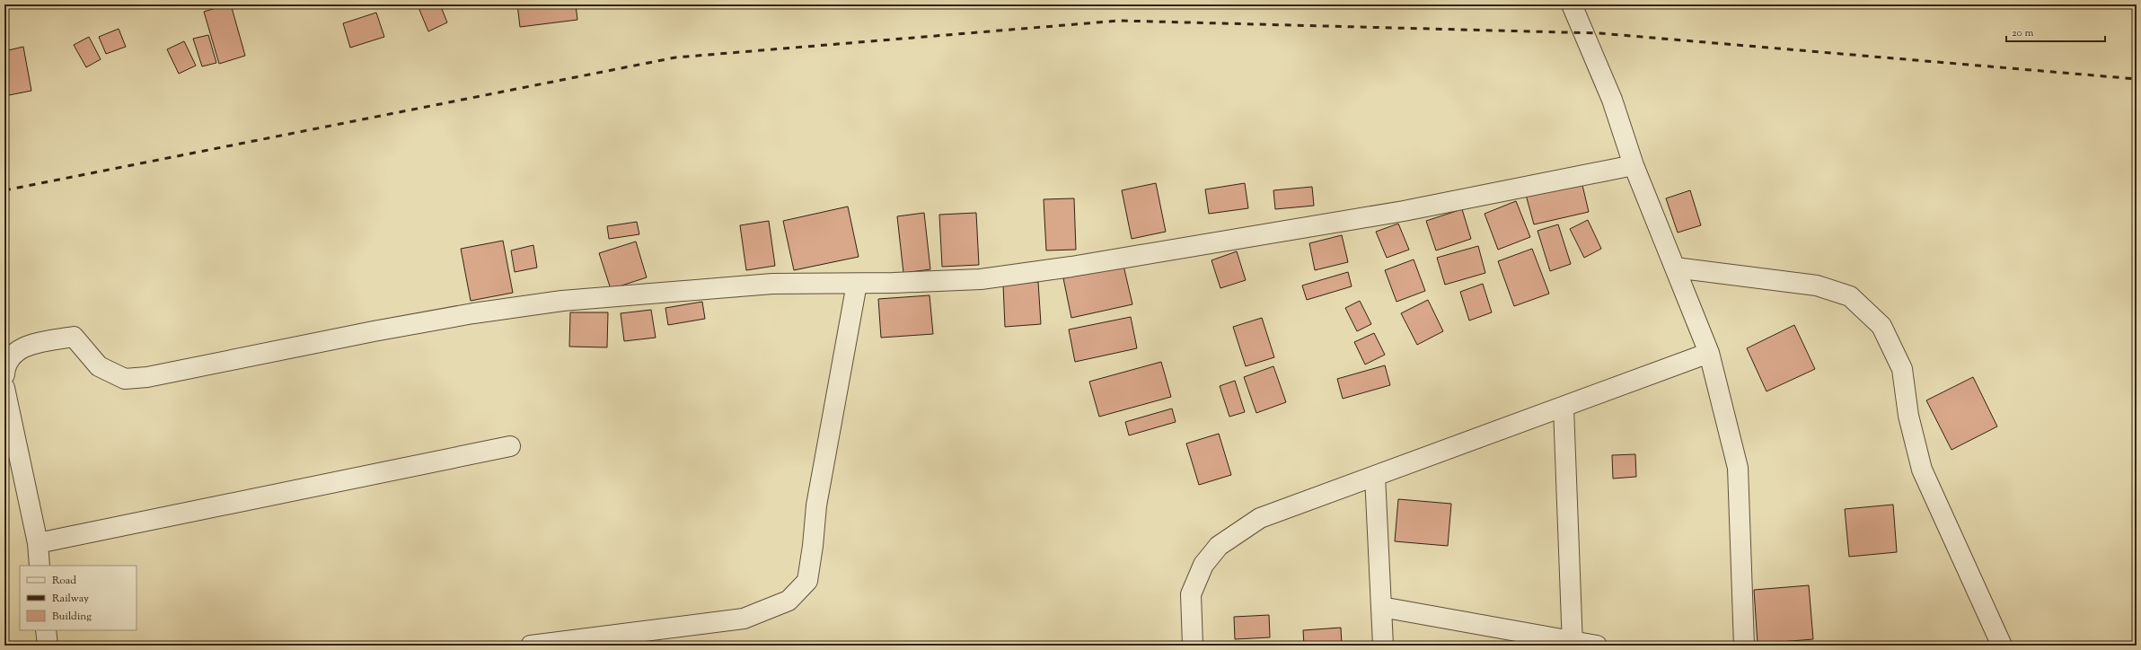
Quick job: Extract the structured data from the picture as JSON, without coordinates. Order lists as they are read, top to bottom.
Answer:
{
  "legend": ["Road", "Railway", "Building"],
  "scale_bar": "20 m"
}
